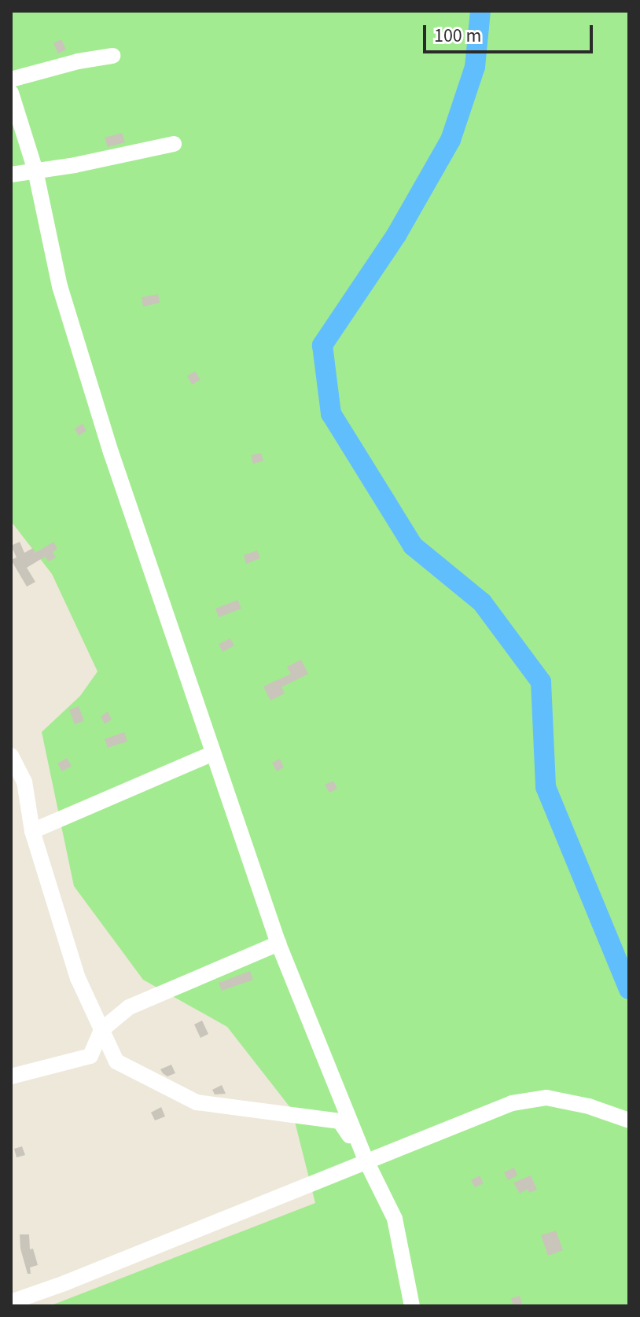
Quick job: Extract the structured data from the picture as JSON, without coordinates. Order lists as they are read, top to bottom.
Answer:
{
  "scale_bar": "100 m"
}
